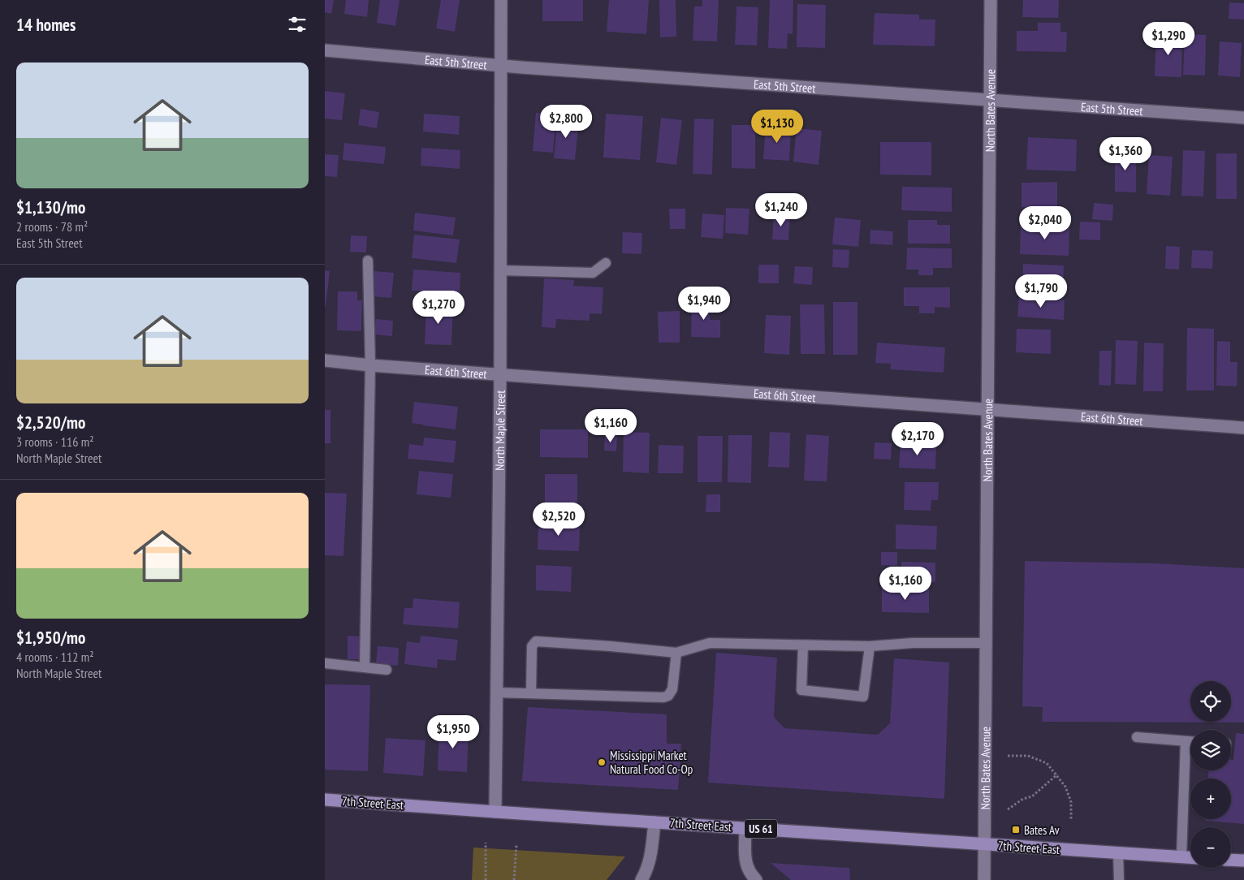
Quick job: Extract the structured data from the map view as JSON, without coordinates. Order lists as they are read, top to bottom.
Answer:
{
  "streets": {
    "main road": ["7th Street East", "US 61"],
    "street": [
      "East 5th Street",
      "North Bates Avenue",
      "East 6th Street",
      "North Maple Street"
    ]
  },
  "crossings": [
    ["East 5th Street", "North Bates Avenue"],
    ["East 5th Street", "North Maple Street"],
    ["North Bates Avenue", "East 6th Street"],
    ["North Bates Avenue", "7th Street East"],
    ["East 6th Street", "North Maple Street"],
    ["North Maple Street", "7th Street East"]
  ],
  "places": {
    "other": ["Mississippi Market Natural Food Co-Op"],
    "transit": ["Bates Av"]
  },
  "page": {
    "heading": "14 homes",
    "price": [
      "$1,290",
      "$2,800",
      "$1,130",
      "$1,360",
      "$1,240",
      "$2,040",
      "$1,790",
      "$1,940",
      "$1,270",
      "$1,160",
      "$2,170",
      "$2,520",
      "$1,160",
      "$1,950"
    ],
    "list": [
      {
        "name": "$1,130/mo",
        "note": "2 rooms · 78 m² · East 5th Street"
      },
      {
        "name": "$2,520/mo",
        "note": "3 rooms · 116 m² · North Maple Street"
      },
      {
        "name": "$1,950/mo",
        "note": "4 rooms · 112 m² · North Maple Street"
      }
    ],
    "map_buttons": ["+", "−"]
  }
}
